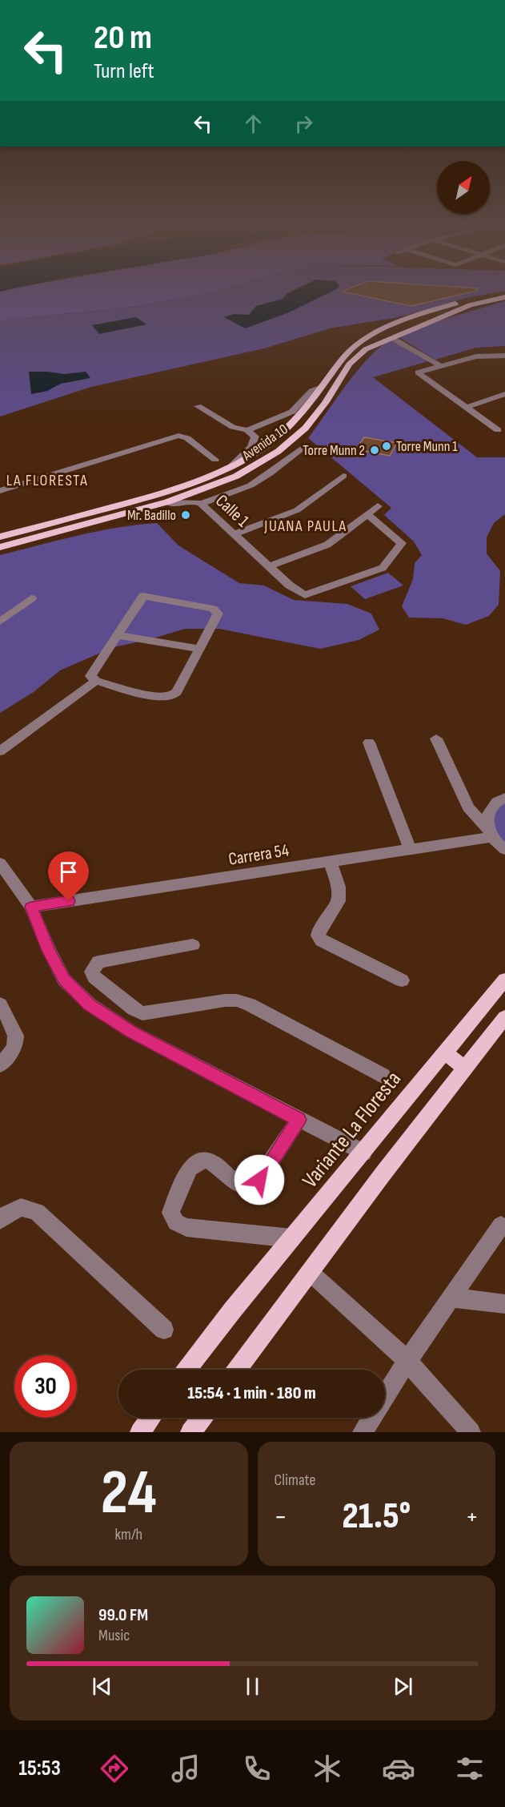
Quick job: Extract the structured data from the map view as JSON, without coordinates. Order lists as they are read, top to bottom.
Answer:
{
  "streets": {
    "main road": ["Avenida 10", "Variante La Floresta"],
    "street": ["Calle 1", "Carrera 54"]
  },
  "crossings": [
    ["Avenida 10", "Calle 1"]
  ],
  "districts": ["LA FLORESTA", "JUANA PAULA"],
  "places": ["Torre Munn 1", "Torre Munn 2", "Mr. Badillo"],
  "north": "top right",
  "page": {
    "turn": ["20 m", "Turn left"],
    "limit": "30",
    "trip": "15:54 · 1 min · 180 m",
    "tile": [
      ["24", "km/h"],
      "Climate"
    ],
    "heat": ["−", "21.5°", "+"],
    "song": ["99.0 FM", "Music"],
    "tabs": "15:53"
  }
}
